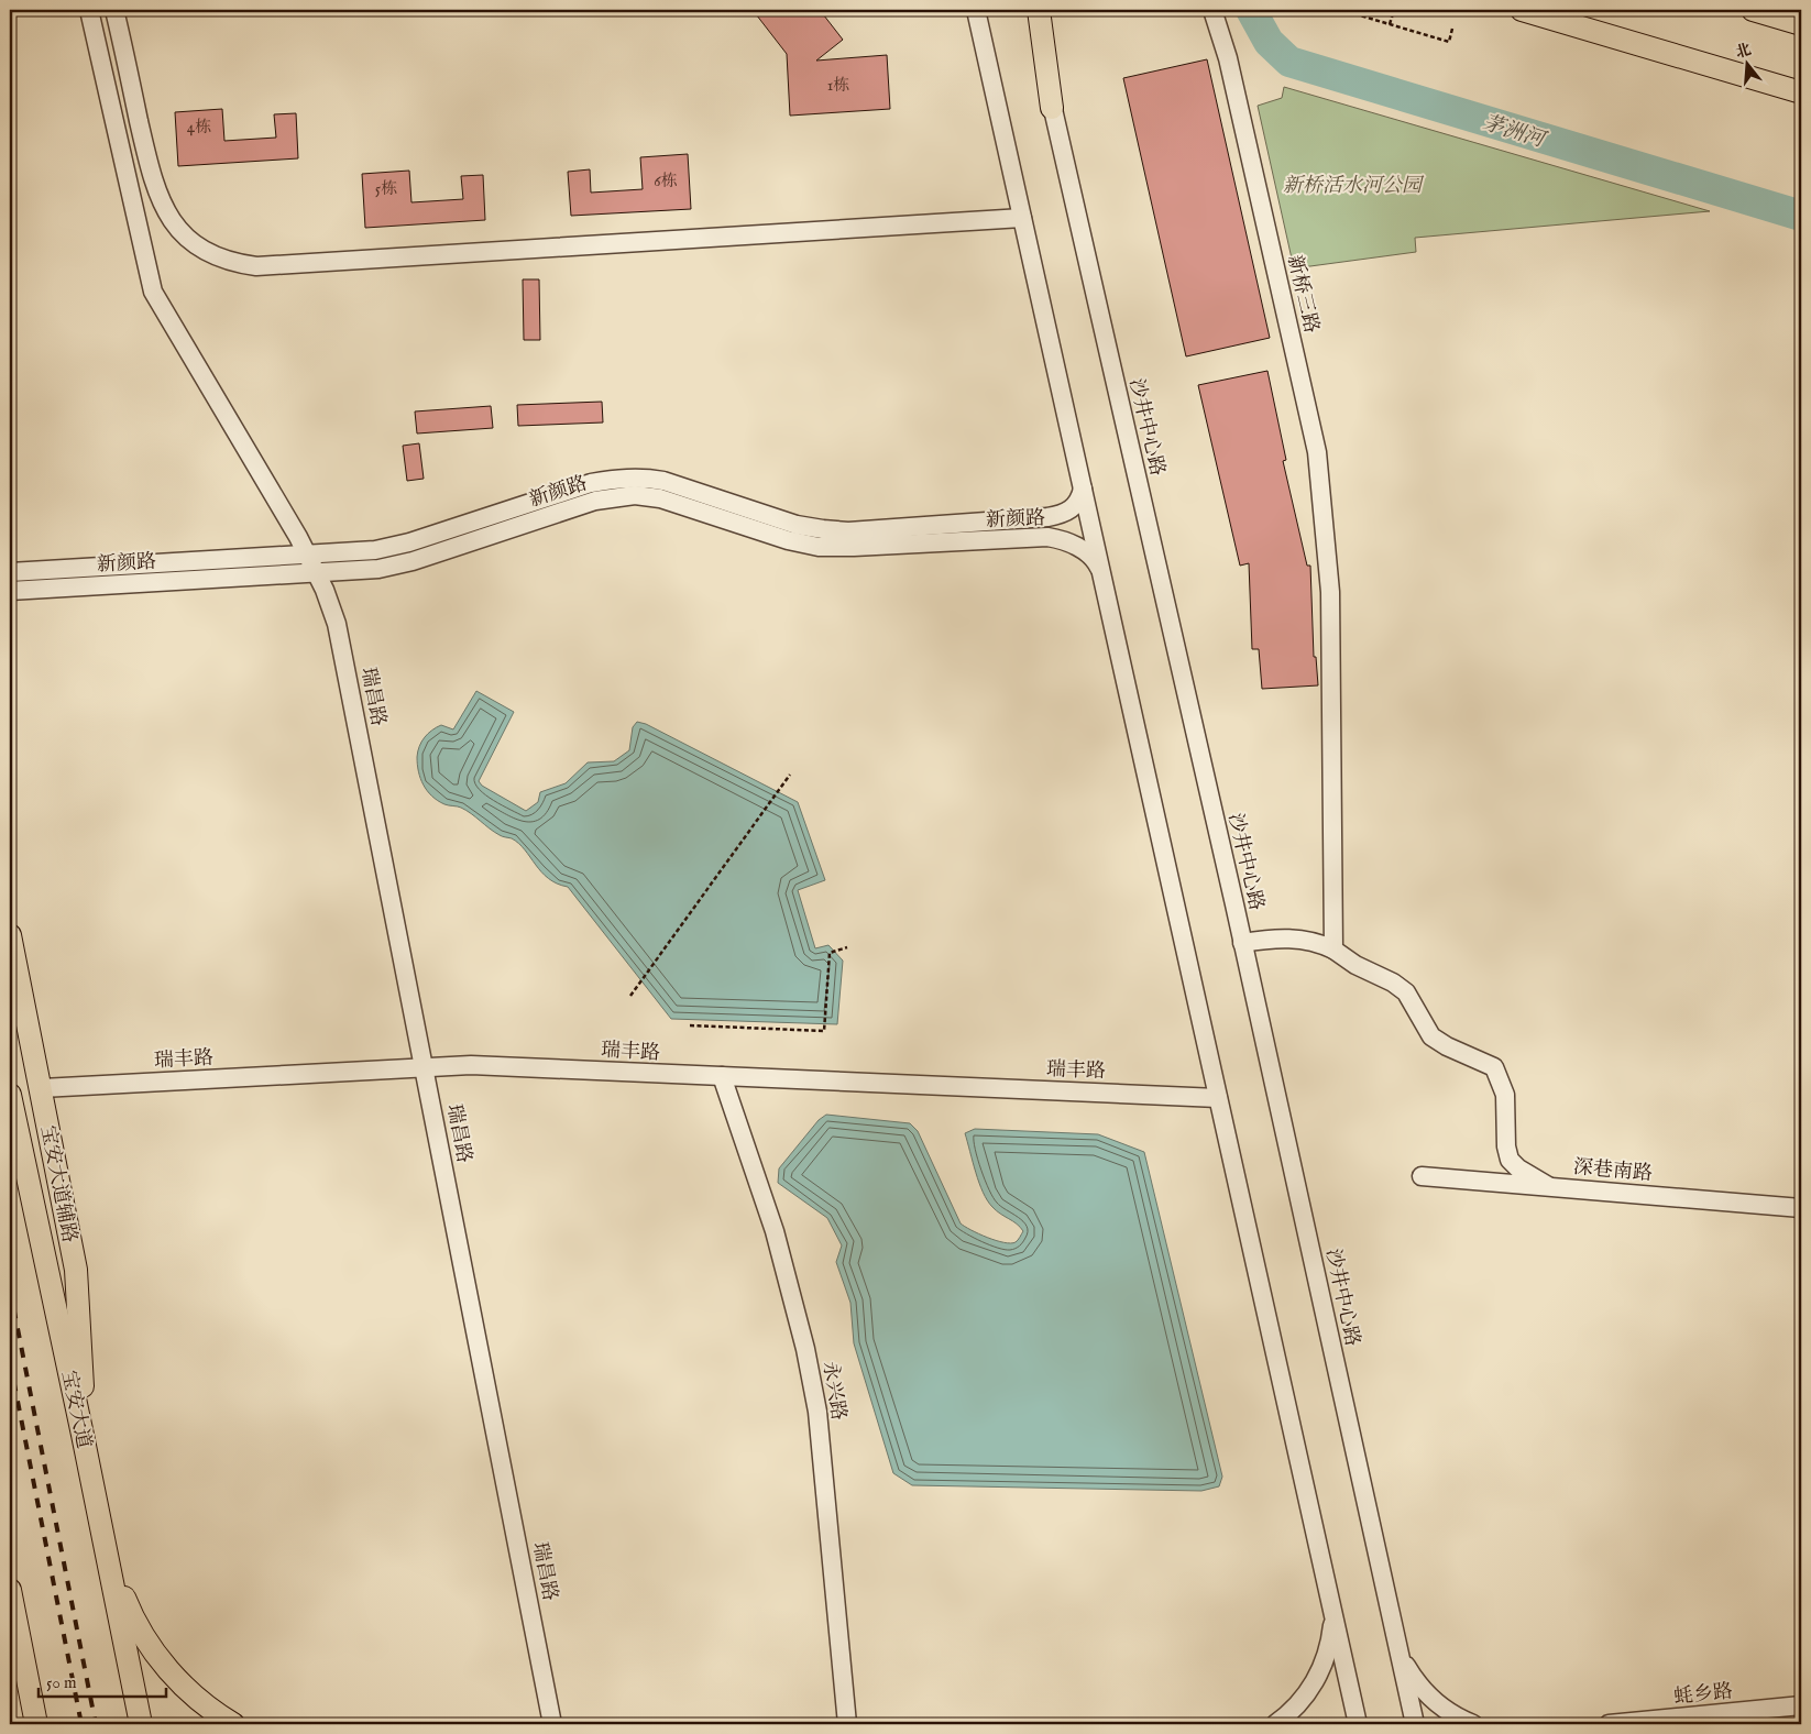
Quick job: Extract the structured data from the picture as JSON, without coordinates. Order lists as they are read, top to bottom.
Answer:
{
  "streets": {
    "main road": ["宝安大道辅路", "宝安大道"],
    "street": [
      "新桥三路",
      "沙井中心路",
      "新颜路",
      "瑞昌路",
      "瑞丰路",
      "深巷南路",
      "永兴路",
      "蚝乡路"
    ]
  },
  "crossings": [
    ["新颜路", "瑞昌路"],
    ["瑞昌路", "瑞丰路"],
    ["瑞丰路", "宝安大道辅路"],
    ["瑞丰路", "永兴路"],
    ["宝安大道辅路", "宝安大道"]
  ],
  "water": ["茅洲河"],
  "parks": ["新桥活水河公园"],
  "house_numbers": [
    "1栋",
    "4栋",
    "6栋",
    "5栋"
  ],
  "scale_bar": "50 m",
  "north": "top"
}
